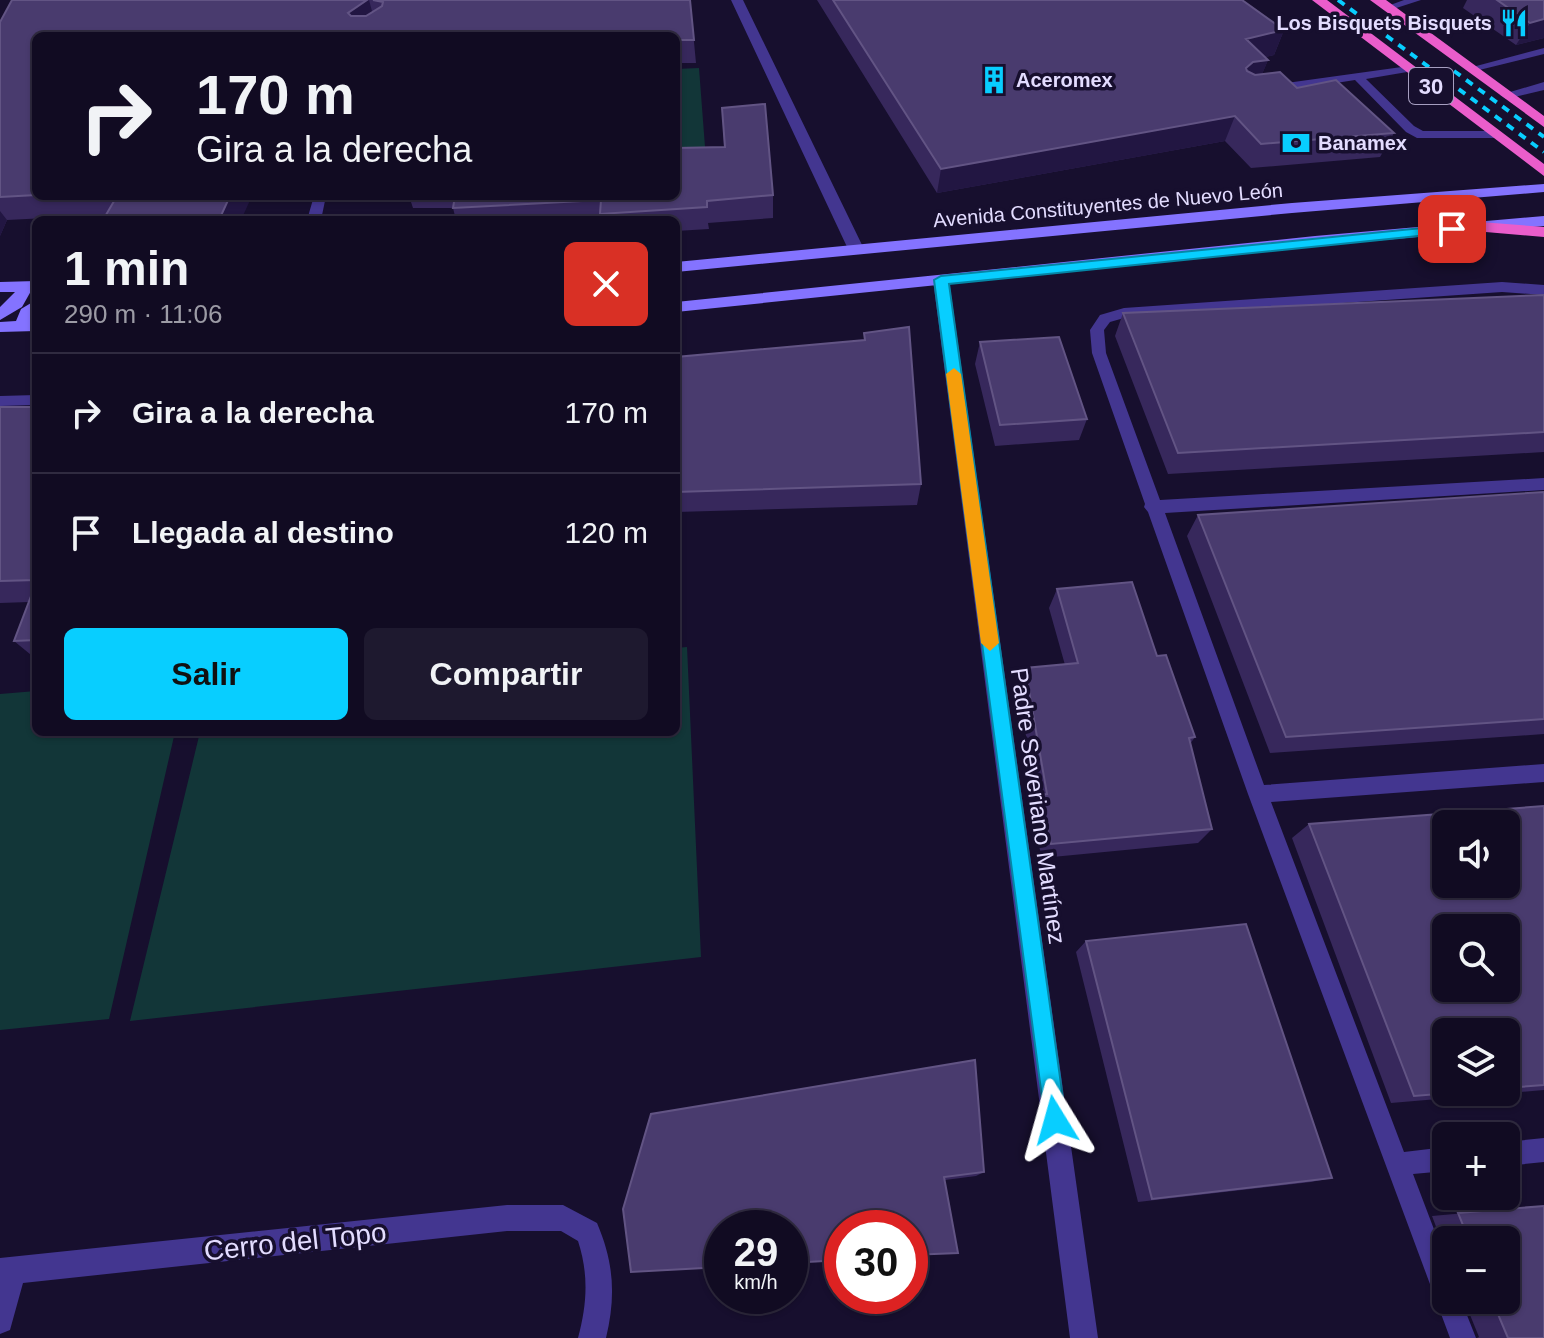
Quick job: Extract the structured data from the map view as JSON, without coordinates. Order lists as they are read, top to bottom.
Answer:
{
  "streets": {
    "highway": ["30"],
    "main road": ["Avenida Constituyentes de Nuevo León"],
    "street": ["Padre Severiano Martínez", "Cerro del Topo"]
  },
  "places": {
    "restaurant": ["Los Bisquets Bisquets"],
    "building": ["Aceromex"],
    "bank": ["Banamex"]
  },
  "page": {
    "turn": ["170 m", "Gira a la derecha"],
    "heading": ["1 min", "290 m · 11:06"],
    "list": [
      {
        "name": "Gira a la derecha",
        "value": "170 m"
      },
      {
        "name": "Llegada al destino",
        "value": "120 m"
      }
    ],
    "buttons": ["Salir", "Compartir"],
    "map_buttons": ["+", "−"],
    "speed": "29 km/h",
    "limit": "30"
  }
}
